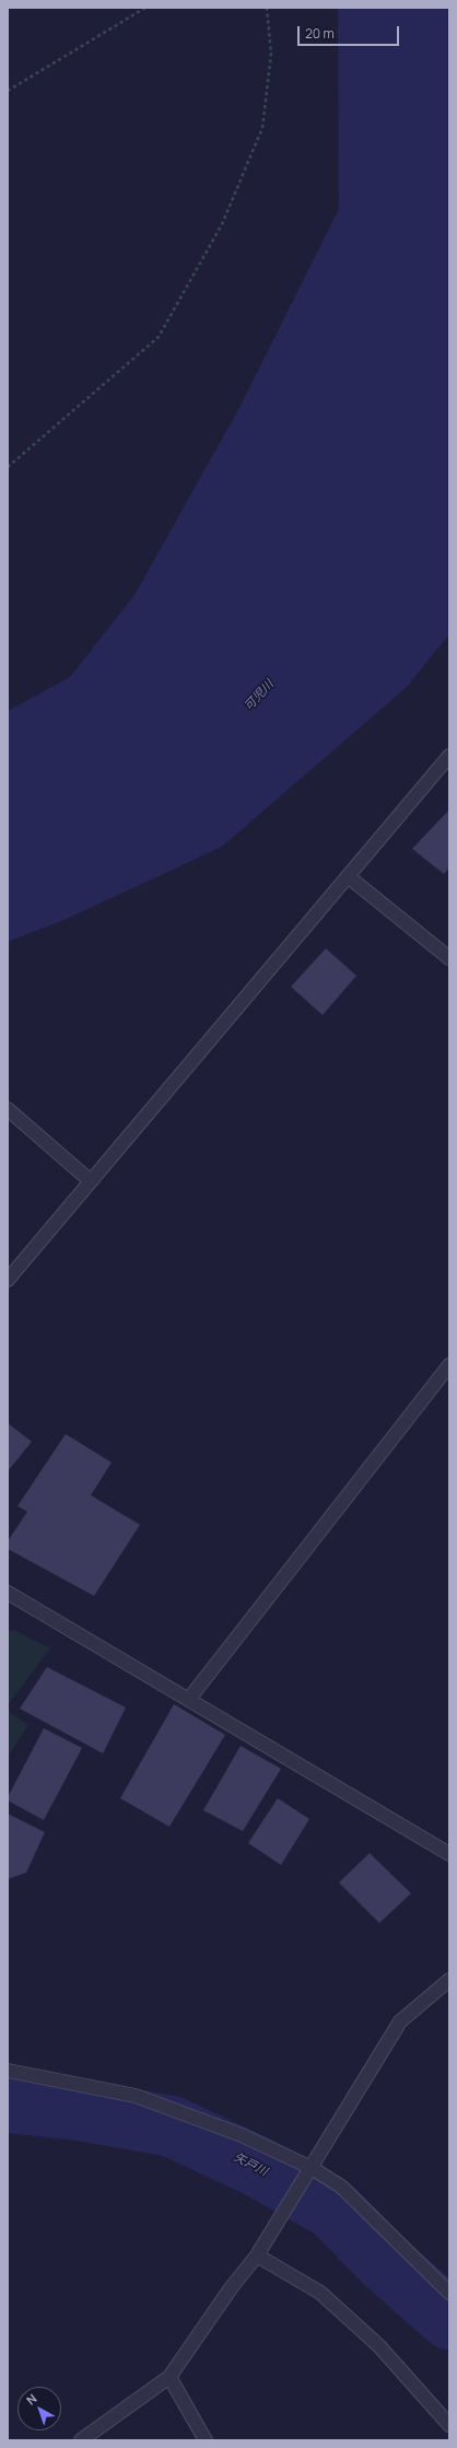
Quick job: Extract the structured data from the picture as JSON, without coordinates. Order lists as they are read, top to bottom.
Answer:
{
  "water": ["可児川", "矢戸川"],
  "scale_bar": "20 m",
  "north": "top left"
}
